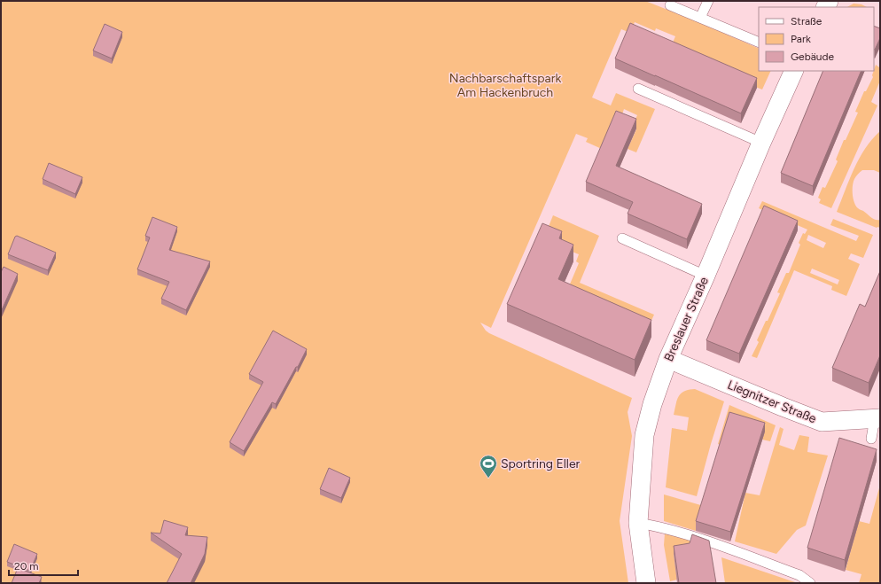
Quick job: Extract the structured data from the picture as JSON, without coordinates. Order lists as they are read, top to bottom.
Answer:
{
  "streets": {
    "street": ["Breslauer Straße", "Liegnitzer Straße"]
  },
  "crossings": [
    ["Breslauer Straße", "Liegnitzer Straße"]
  ],
  "parks": ["Nachbarschaftspark Am Hackenbruch"],
  "places": {
    "sports": ["Sportring Eller"]
  },
  "legend": ["Straße", "Park", "Gebäude"],
  "scale_bar": "20 m"
}
